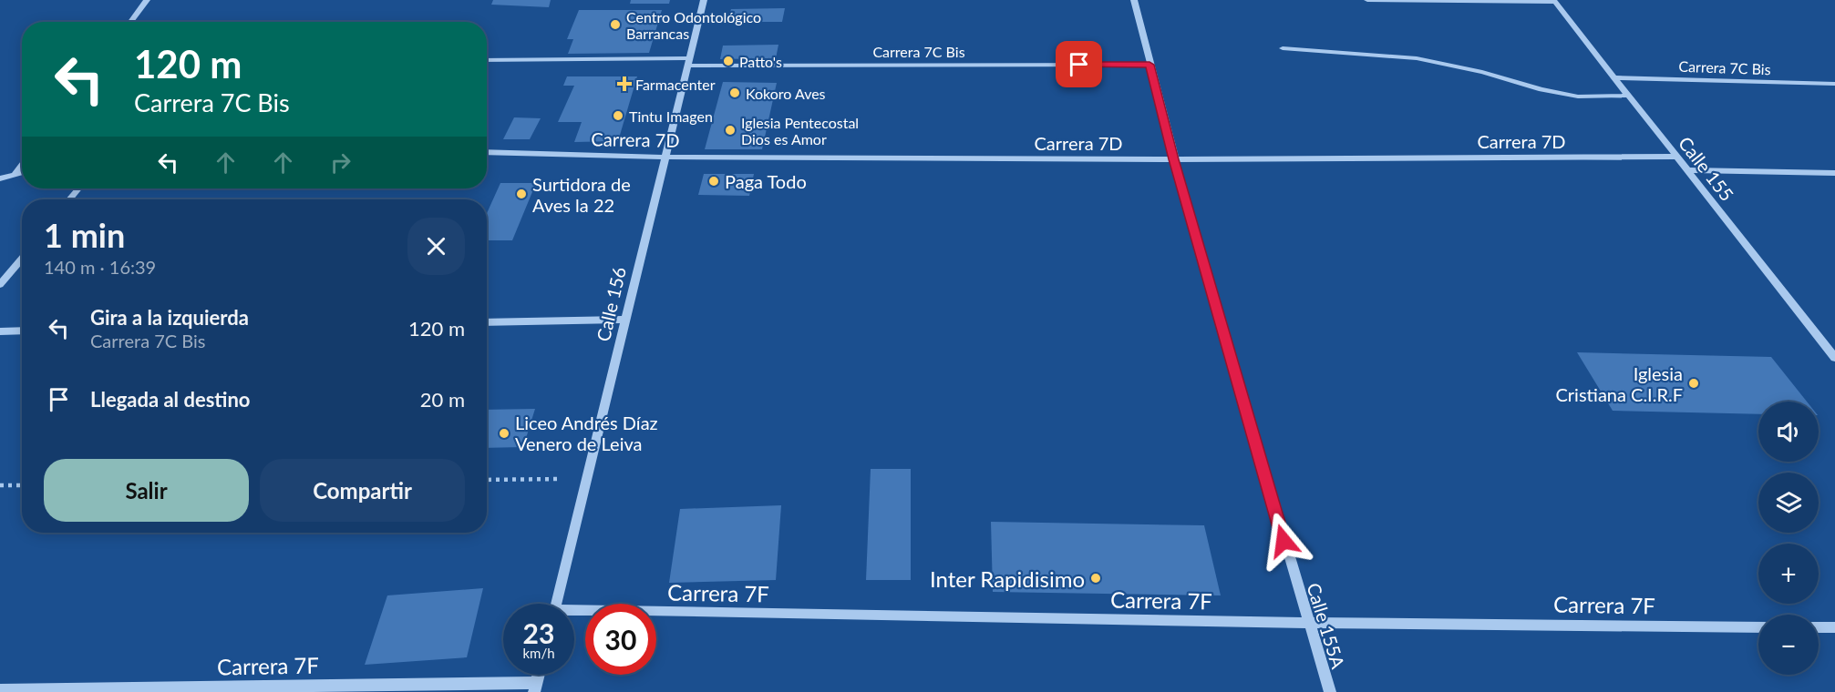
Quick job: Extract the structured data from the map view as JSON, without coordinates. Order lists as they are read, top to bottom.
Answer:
{
  "streets": {
    "street": [
      "Carrera 7C Bis",
      "Carrera 7D",
      "Calle 155",
      "Calle 156",
      "Carrera 7F",
      "Calle 155A"
    ]
  },
  "crossings": [
    ["Carrera 7C Bis", "Calle 155"],
    ["Carrera 7C Bis", "Calle 156"],
    ["Carrera 7C Bis", "Calle 155A"],
    ["Carrera 7D", "Calle 155"],
    ["Carrera 7D", "Calle 156"],
    ["Carrera 7D", "Calle 155A"],
    ["Carrera 7F", "Calle 155A"]
  ],
  "places": {
    "other": [
      "Centro Odontológico Barrancas",
      "Patto's",
      "Kokoro Aves",
      "Tintu Imagen",
      "Iglesia Pentecostal Dios es Amor",
      "Paga Todo",
      "Surtidora de Aves la 22",
      "Iglesia Cristiana C.I.R.F",
      "Liceo Andrés Díaz Venero de Leiva",
      "Inter Rapidisimo"
    ],
    "health": ["Farmacenter"]
  },
  "page": {
    "turn": ["120 m", "Carrera 7C Bis"],
    "heading": ["1 min", "140 m · 16:39"],
    "list": [
      {
        "name": "Gira a la izquierda",
        "note": "Carrera 7C Bis",
        "value": "120 m"
      },
      {
        "name": "Llegada al destino",
        "value": "20 m"
      }
    ],
    "map_buttons": ["+", "−"],
    "buttons": ["Salir", "Compartir"],
    "speed": "23 km/h",
    "limit": "30"
  }
}
